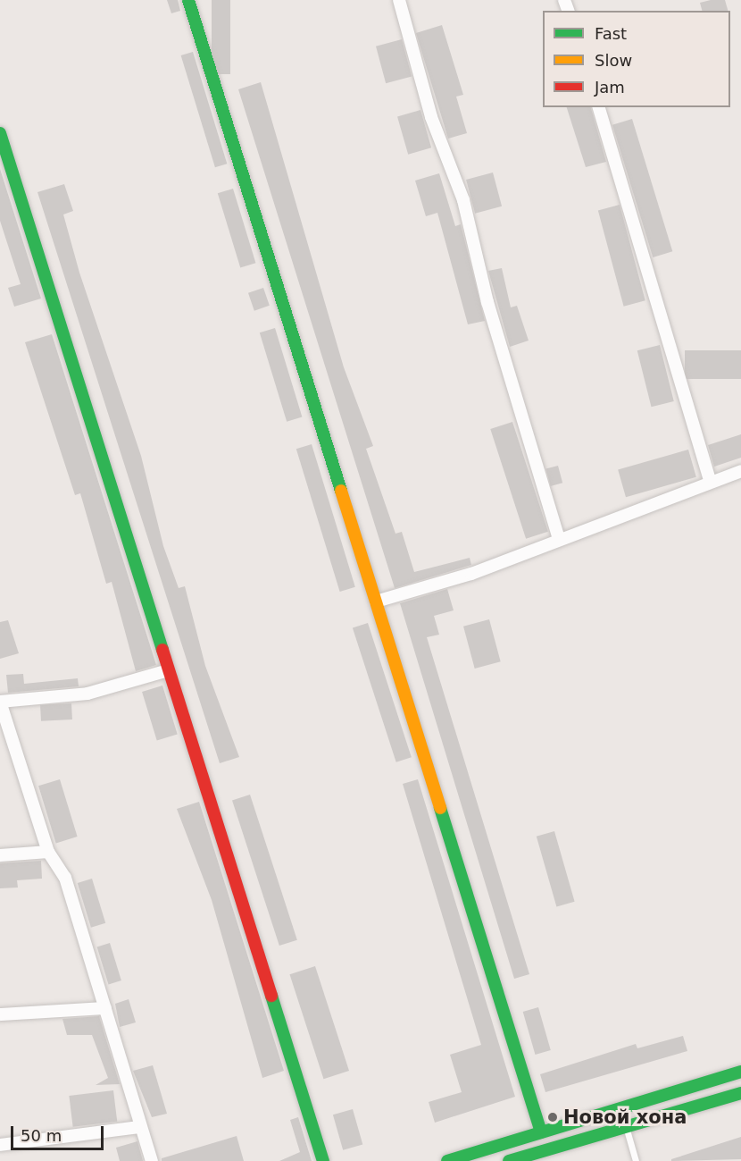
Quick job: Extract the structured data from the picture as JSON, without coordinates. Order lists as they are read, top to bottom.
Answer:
{
  "places": ["Новой хона"],
  "legend": ["Fast", "Slow", "Jam"],
  "scale_bar": "50 m"
}
